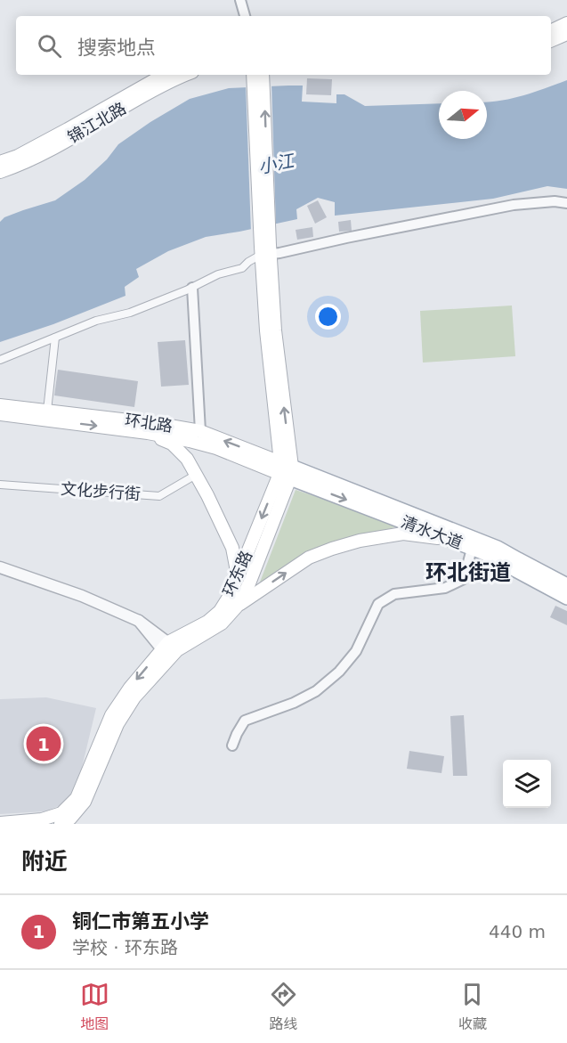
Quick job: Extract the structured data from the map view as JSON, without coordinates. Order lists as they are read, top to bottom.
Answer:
{
  "streets": {
    "main road": [
      "锦江北路",
      "环北路",
      "清水大道",
      "环东路"
    ],
    "street": ["文化步行街"]
  },
  "crossings": [
    ["环北路", "清水大道"],
    ["环北路", "环东路"],
    ["清水大道", "环东路"]
  ],
  "districts": ["环北街道"],
  "water": ["小江"],
  "north": "right",
  "page": {
    "search": "搜索地点",
    "pins": "1",
    "heading": "附近",
    "list": [
      {
        "mark": "1",
        "name": "铜仁市第五小学",
        "note": "学校 · 环东路",
        "value": "440 m"
      }
    ],
    "nav": ["地图", "路线", "收藏"]
  }
}
